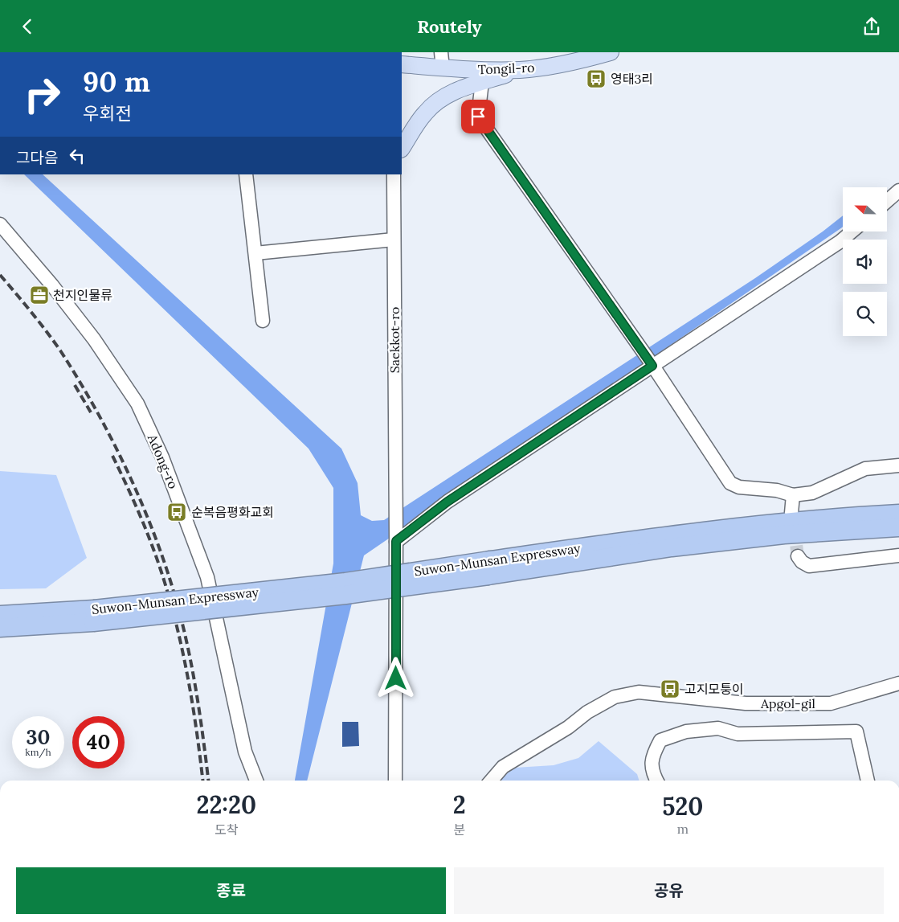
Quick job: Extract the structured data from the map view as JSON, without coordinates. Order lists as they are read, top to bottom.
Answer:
{
  "streets": {
    "highway": ["Suwon-Munsan Expressway"],
    "main road": ["Tongil-ro"],
    "street": ["Saekkot-ro", "Adong-ro", "Apgol-gil"]
  },
  "places": {
    "bus stop": ["영태3리", "순복음평화교회", "고지모퉁이"],
    "office": ["천지인물류"]
  },
  "north": "left",
  "page": {
    "header": "Routely",
    "turn": ["90 m", "우회전"],
    "then": "그다음",
    "speed": "30 km/h",
    "limit": "40",
    "eta": [
      "22:20",
      "도착",
      "2",
      "분",
      "520",
      "m"
    ],
    "buttons": ["종료", "공유"]
  }
}
